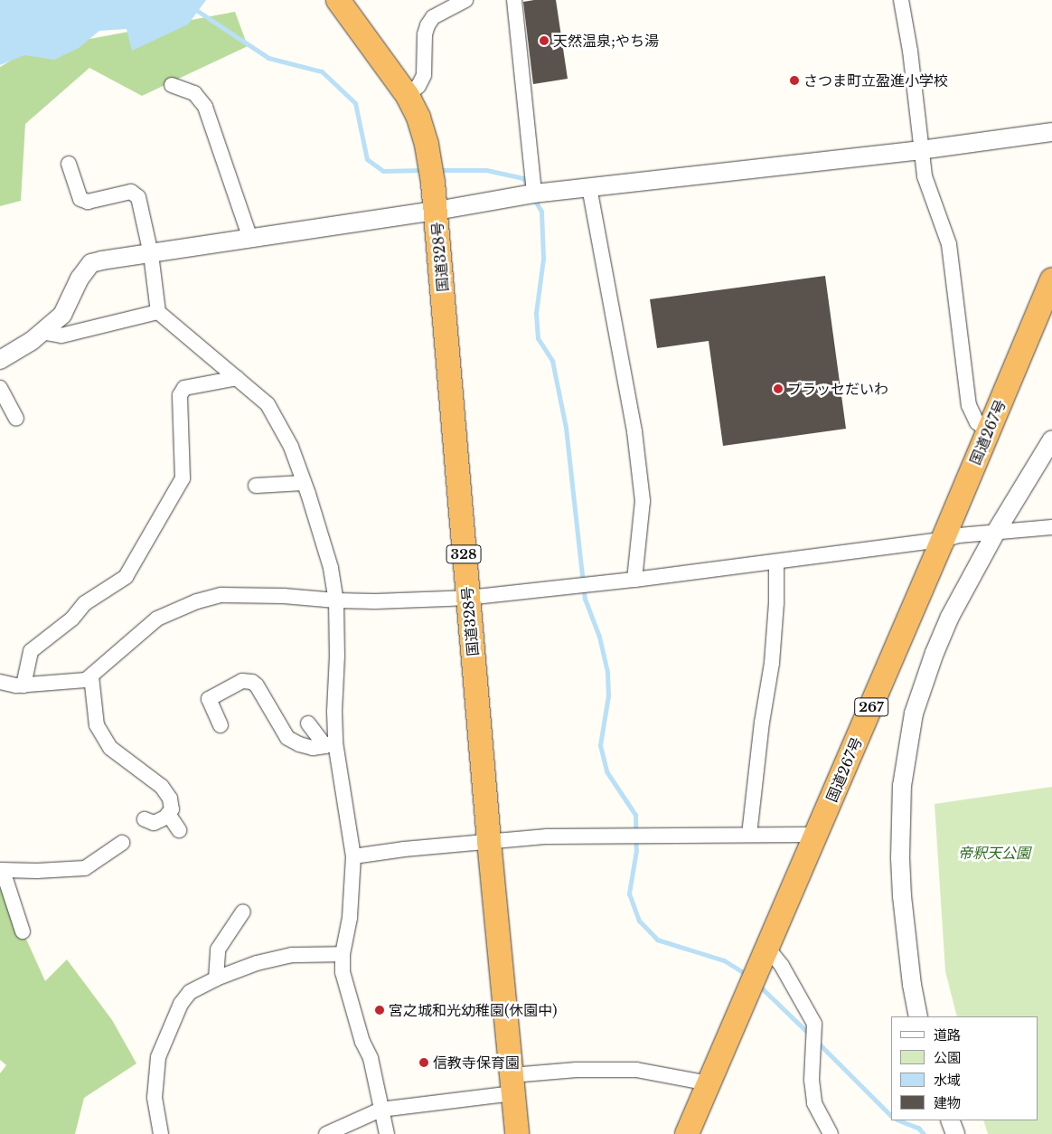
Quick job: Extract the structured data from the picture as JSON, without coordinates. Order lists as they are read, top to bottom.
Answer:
{
  "streets": {
    "highway": [
      "国道328号",
      "国道267号",
      "328",
      "267"
    ]
  },
  "parks": ["帝釈天公園"],
  "places": [
    "天然温泉;やち湯",
    "さつま町立盈進小学校",
    "プラッセだいわ",
    "宮之城和光幼稚園(休園中)",
    "信教寺保育園"
  ],
  "legend": [
    "道路",
    "公園",
    "水域",
    "建物"
  ]
}
